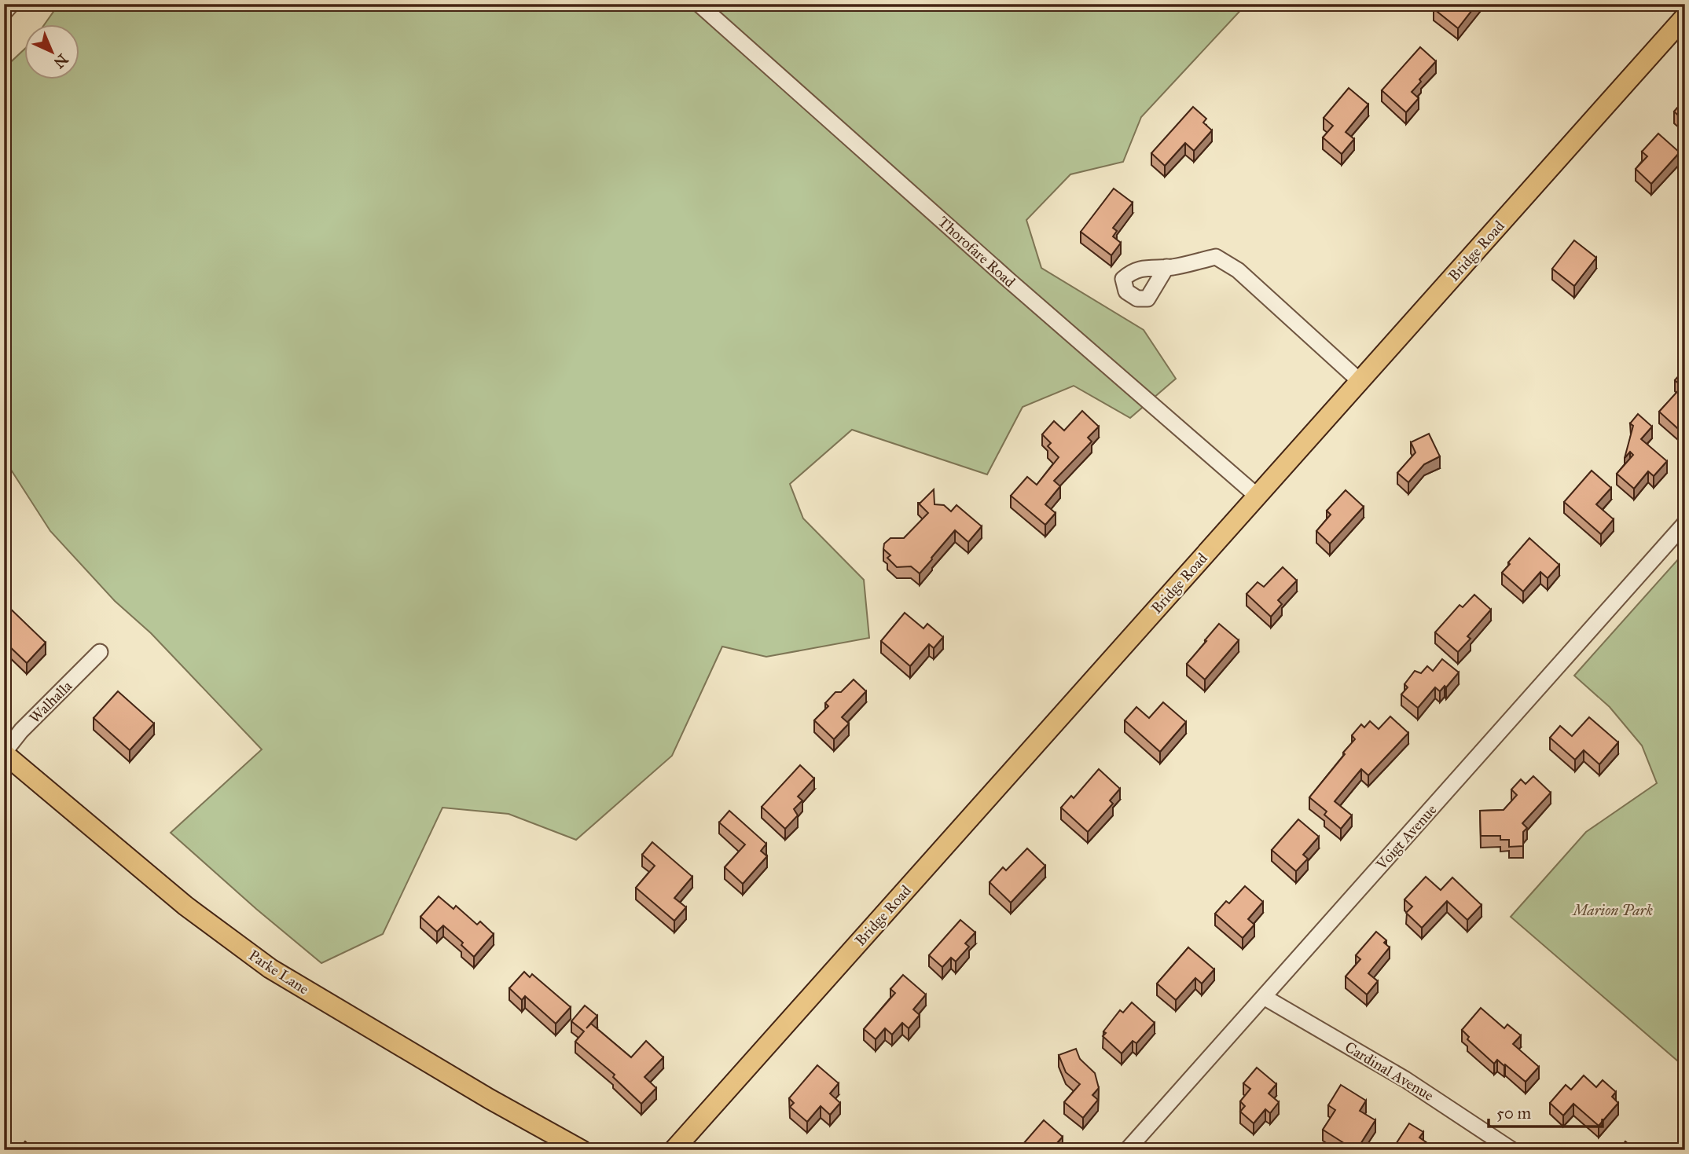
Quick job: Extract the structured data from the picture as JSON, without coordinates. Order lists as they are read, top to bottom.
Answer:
{
  "streets": {
    "main road": ["Bridge Road", "Parke Lane"],
    "street": [
      "Thorofare Road",
      "Walhalla",
      "Voigt Avenue",
      "Cardinal Avenue"
    ]
  },
  "crossings": [
    ["Bridge Road", "Thorofare Road"],
    ["Walhalla", "Parke Lane"],
    ["Voigt Avenue", "Cardinal Avenue"]
  ],
  "parks": ["Marion Park"],
  "scale_bar": "50 m",
  "north": "bottom right"
}
